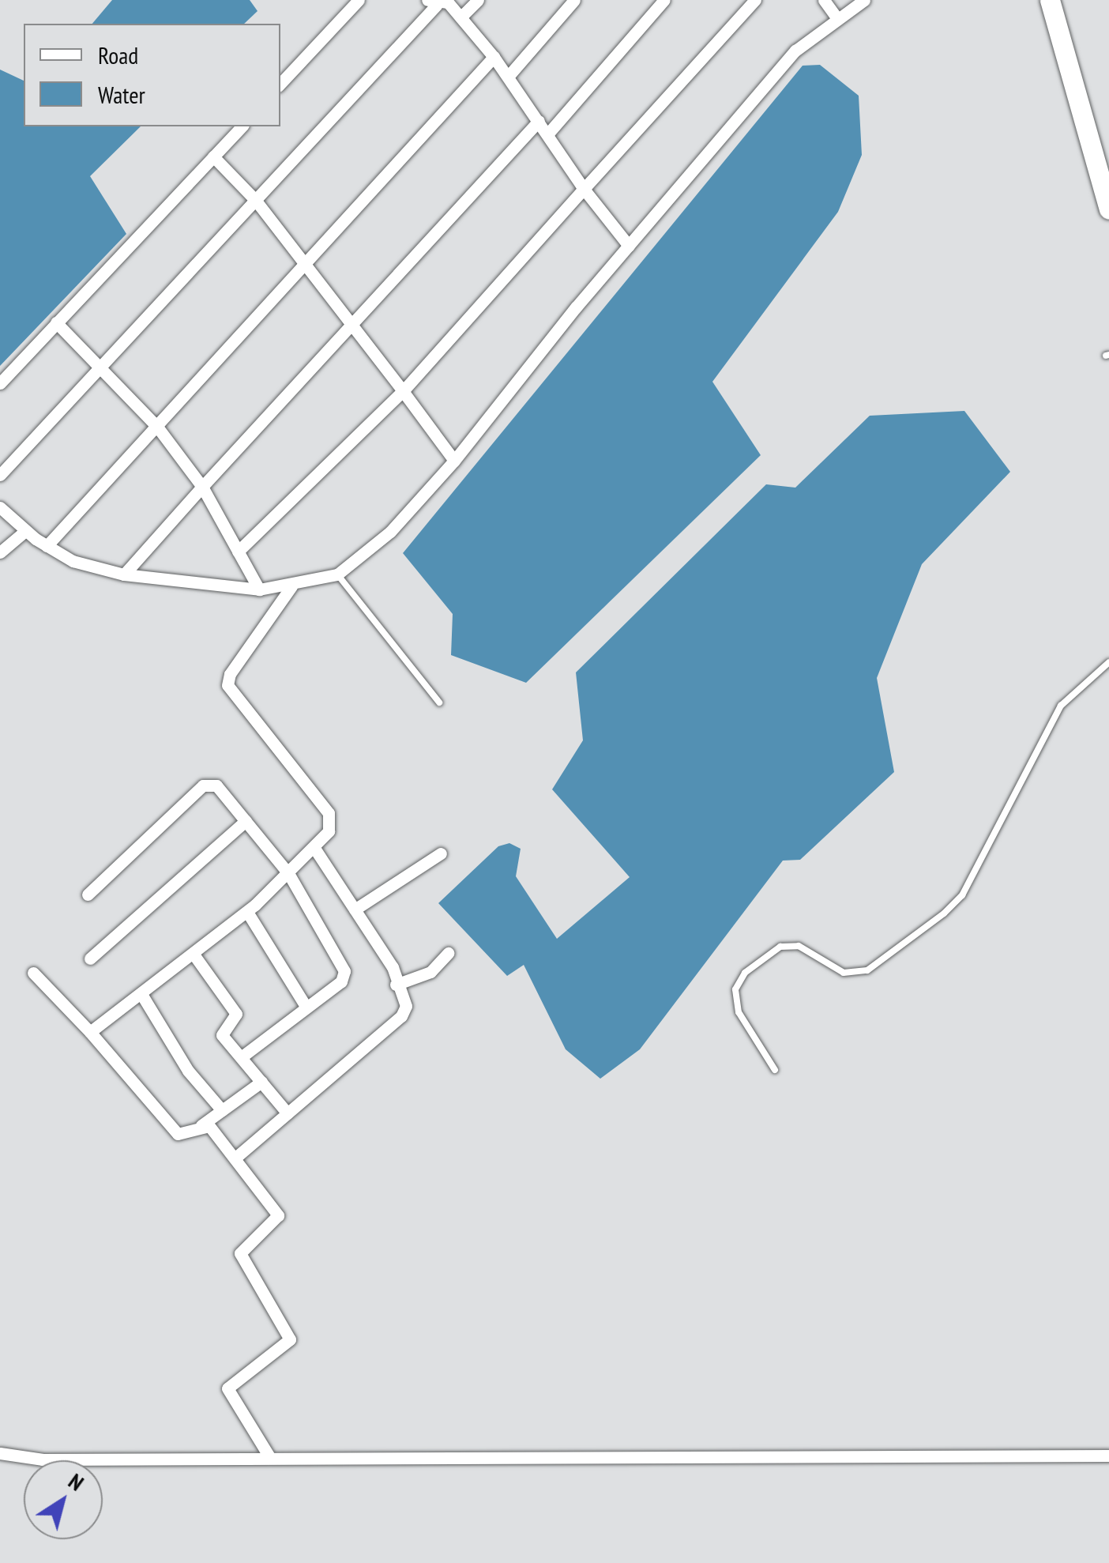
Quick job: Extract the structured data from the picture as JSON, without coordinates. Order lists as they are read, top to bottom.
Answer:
{
  "legend": ["Road", "Water"],
  "north": "top right"
}
